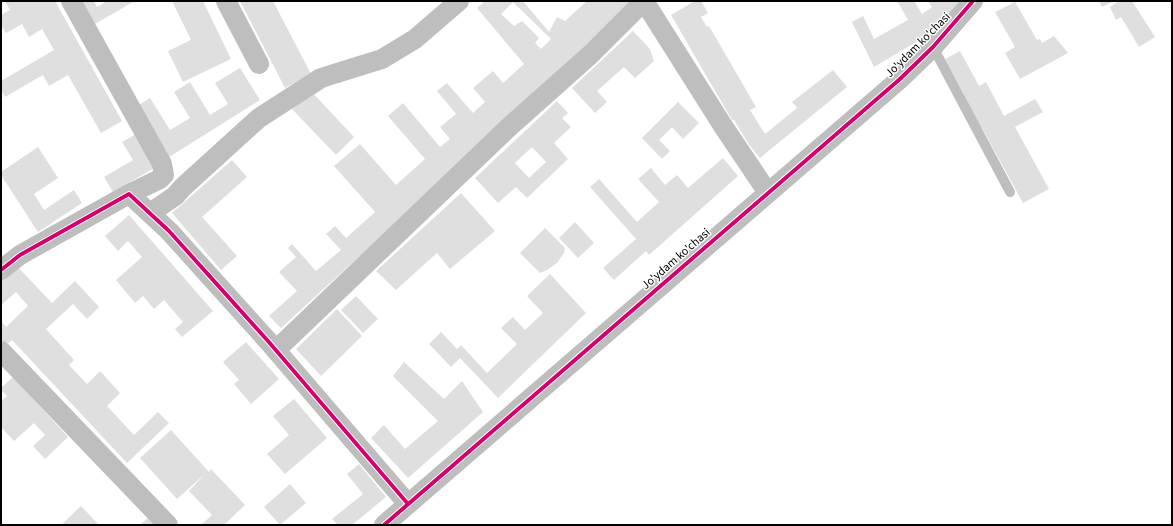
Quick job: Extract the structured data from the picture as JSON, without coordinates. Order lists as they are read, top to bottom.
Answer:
{
  "streets": {
    "street": ["Jo'ydam ko'chasi"]
  }
}
